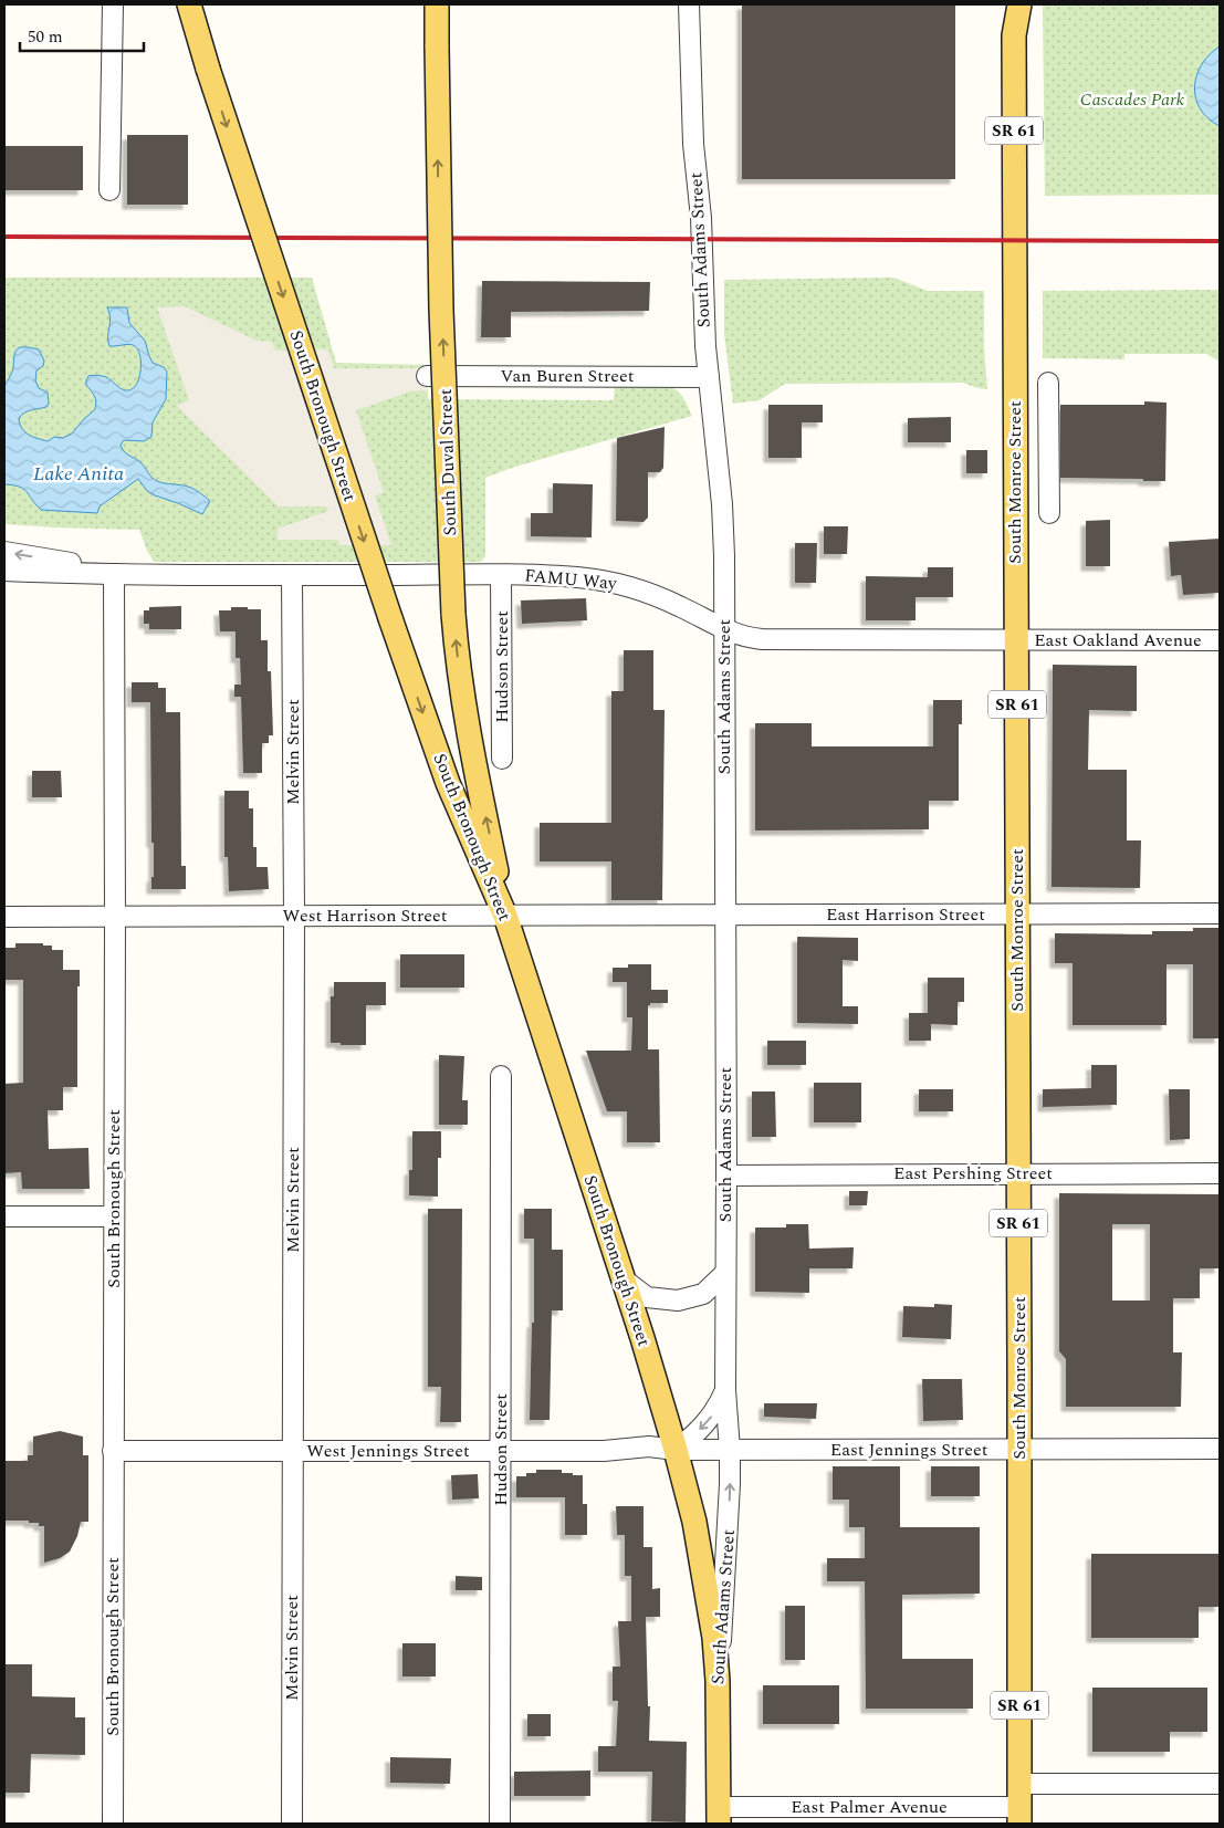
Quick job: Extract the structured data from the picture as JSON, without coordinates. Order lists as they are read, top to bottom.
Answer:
{
  "streets": {
    "main road": [
      "SR 61",
      "South Adams Street",
      "South Bronough Street",
      "South Duval Street",
      "South Monroe Street"
    ],
    "street": [
      "Van Buren Street",
      "FAMU Way",
      "East Oakland Avenue",
      "Hudson Street",
      "Melvin Street",
      "East Harrison Street",
      "West Harrison Street",
      "East Pershing Street",
      "East Jennings Street",
      "West Jennings Street",
      "East Palmer Avenue"
    ]
  },
  "crossings": [
    ["South Adams Street", "Van Buren Street"],
    ["South Adams Street", "South Bronough Street"],
    ["South Adams Street", "FAMU Way"],
    ["South Adams Street", "East Harrison Street"],
    ["South Adams Street", "West Harrison Street"],
    ["South Adams Street", "East Pershing Street"],
    ["South Adams Street", "East Jennings Street"],
    ["South Adams Street", "West Jennings Street"],
    ["South Adams Street", "East Palmer Avenue"],
    ["South Bronough Street", "South Duval Street"],
    ["South Bronough Street", "FAMU Way"],
    ["South Bronough Street", "West Harrison Street"],
    ["South Bronough Street", "West Jennings Street"],
    ["South Duval Street", "West Harrison Street"],
    ["South Monroe Street", "FAMU Way"],
    ["South Monroe Street", "East Oakland Avenue"],
    ["South Monroe Street", "East Harrison Street"],
    ["South Monroe Street", "East Pershing Street"],
    ["South Monroe Street", "East Jennings Street"],
    ["South Monroe Street", "East Palmer Avenue"],
    ["FAMU Way", "East Oakland Avenue"],
    ["FAMU Way", "Hudson Street"],
    ["FAMU Way", "Melvin Street"],
    ["Hudson Street", "West Jennings Street"],
    ["Melvin Street", "West Harrison Street"],
    ["Melvin Street", "West Jennings Street"],
    ["East Harrison Street", "West Harrison Street"],
    ["East Jennings Street", "West Jennings Street"]
  ],
  "one_way": ["South Duval Street"],
  "water": ["Lake Anita"],
  "parks": ["Cascades Park"],
  "scale_bar": "50 m"
}
